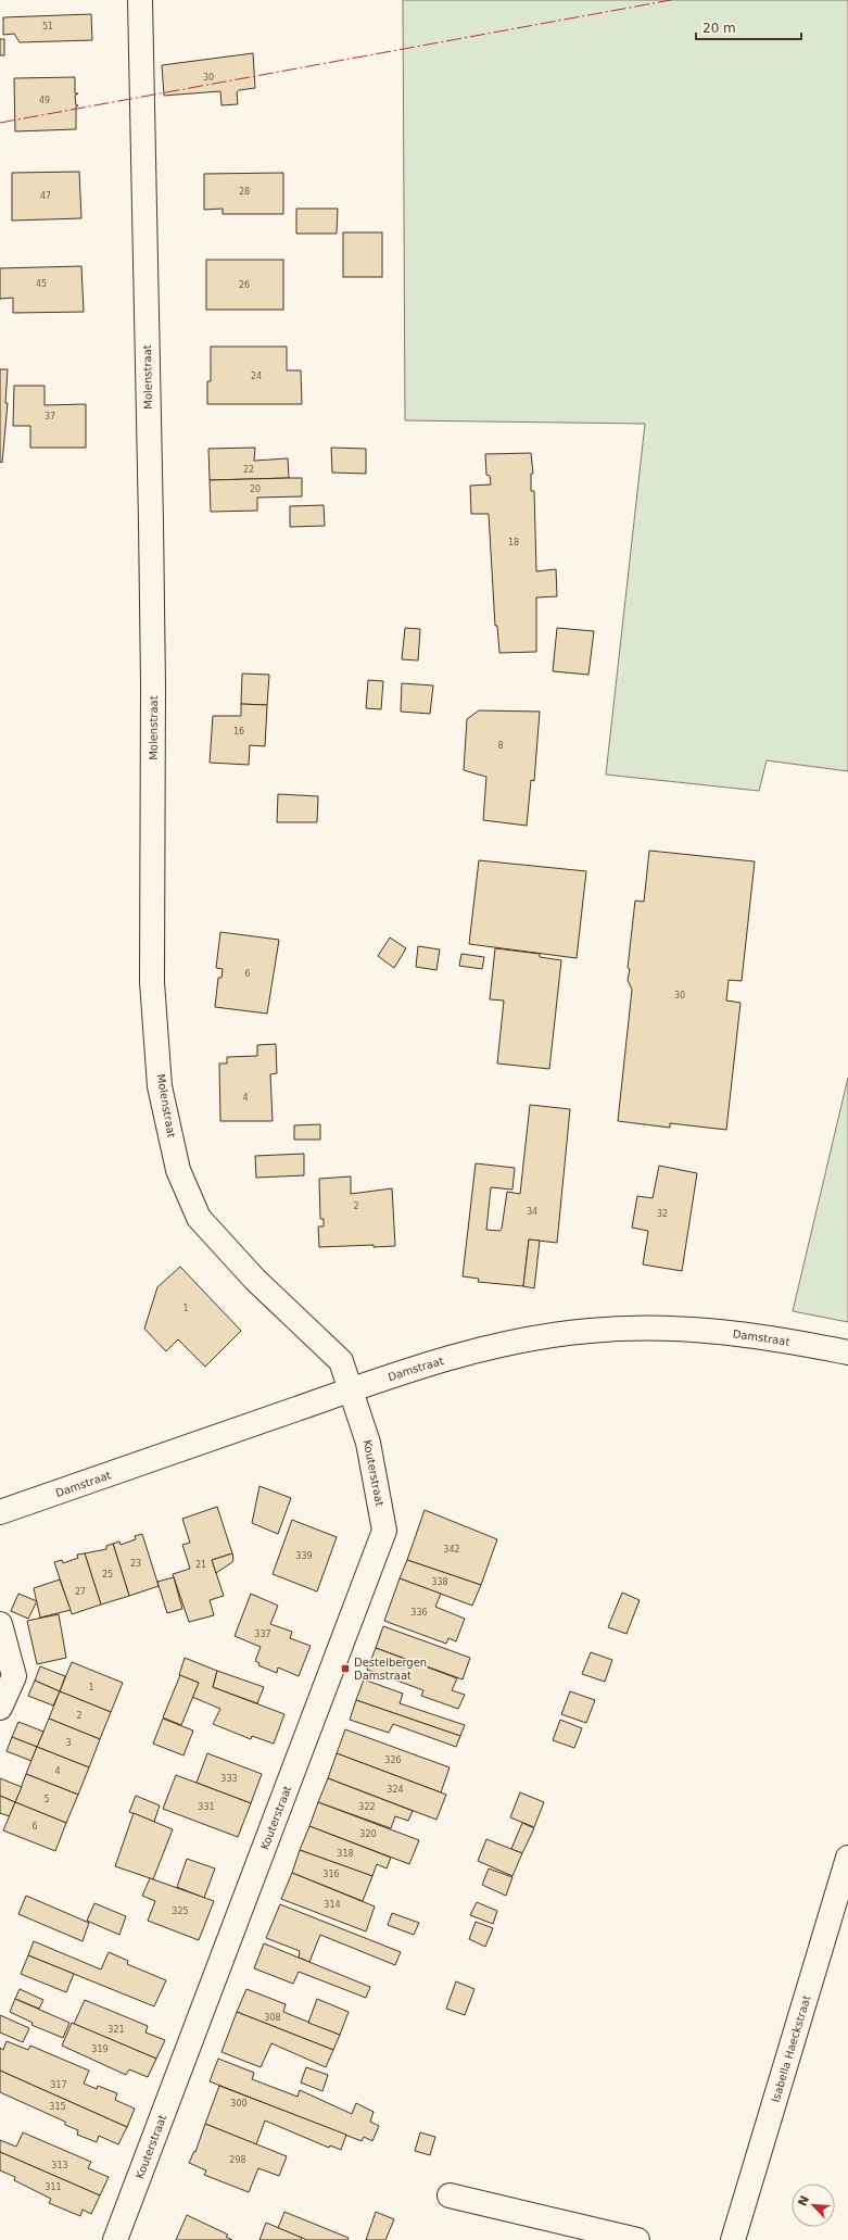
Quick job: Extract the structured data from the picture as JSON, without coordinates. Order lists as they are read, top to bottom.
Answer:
{
  "streets": {
    "street": [
      "Molenstraat",
      "Damstraat",
      "Kouterstraat",
      "Isabella Haeckstraat"
    ]
  },
  "crossings": [
    ["Molenstraat", "Damstraat"],
    ["Molenstraat", "Kouterstraat"],
    ["Damstraat", "Kouterstraat"]
  ],
  "places": {
    "transit": ["Destelbergen Damstraat"]
  },
  "house_numbers": [
    "51",
    "30",
    "49",
    "28",
    "47",
    "45",
    "26",
    "24",
    "37",
    "22",
    "20",
    "18",
    "16",
    "8",
    "6",
    "30",
    "4",
    "2",
    "34",
    "32",
    "1",
    "342",
    "339",
    "23",
    "21",
    "25",
    "338",
    "27",
    "336",
    "337",
    "1",
    "2",
    "3",
    "326",
    "4",
    "333",
    "324",
    "5",
    "331",
    "322",
    "6",
    "320",
    "318",
    "316",
    "314",
    "325",
    "308",
    "321",
    "319",
    "317",
    "300",
    "315",
    "298",
    "313",
    "311"
  ],
  "scale_bar": "20 m",
  "north": "top left"
}
